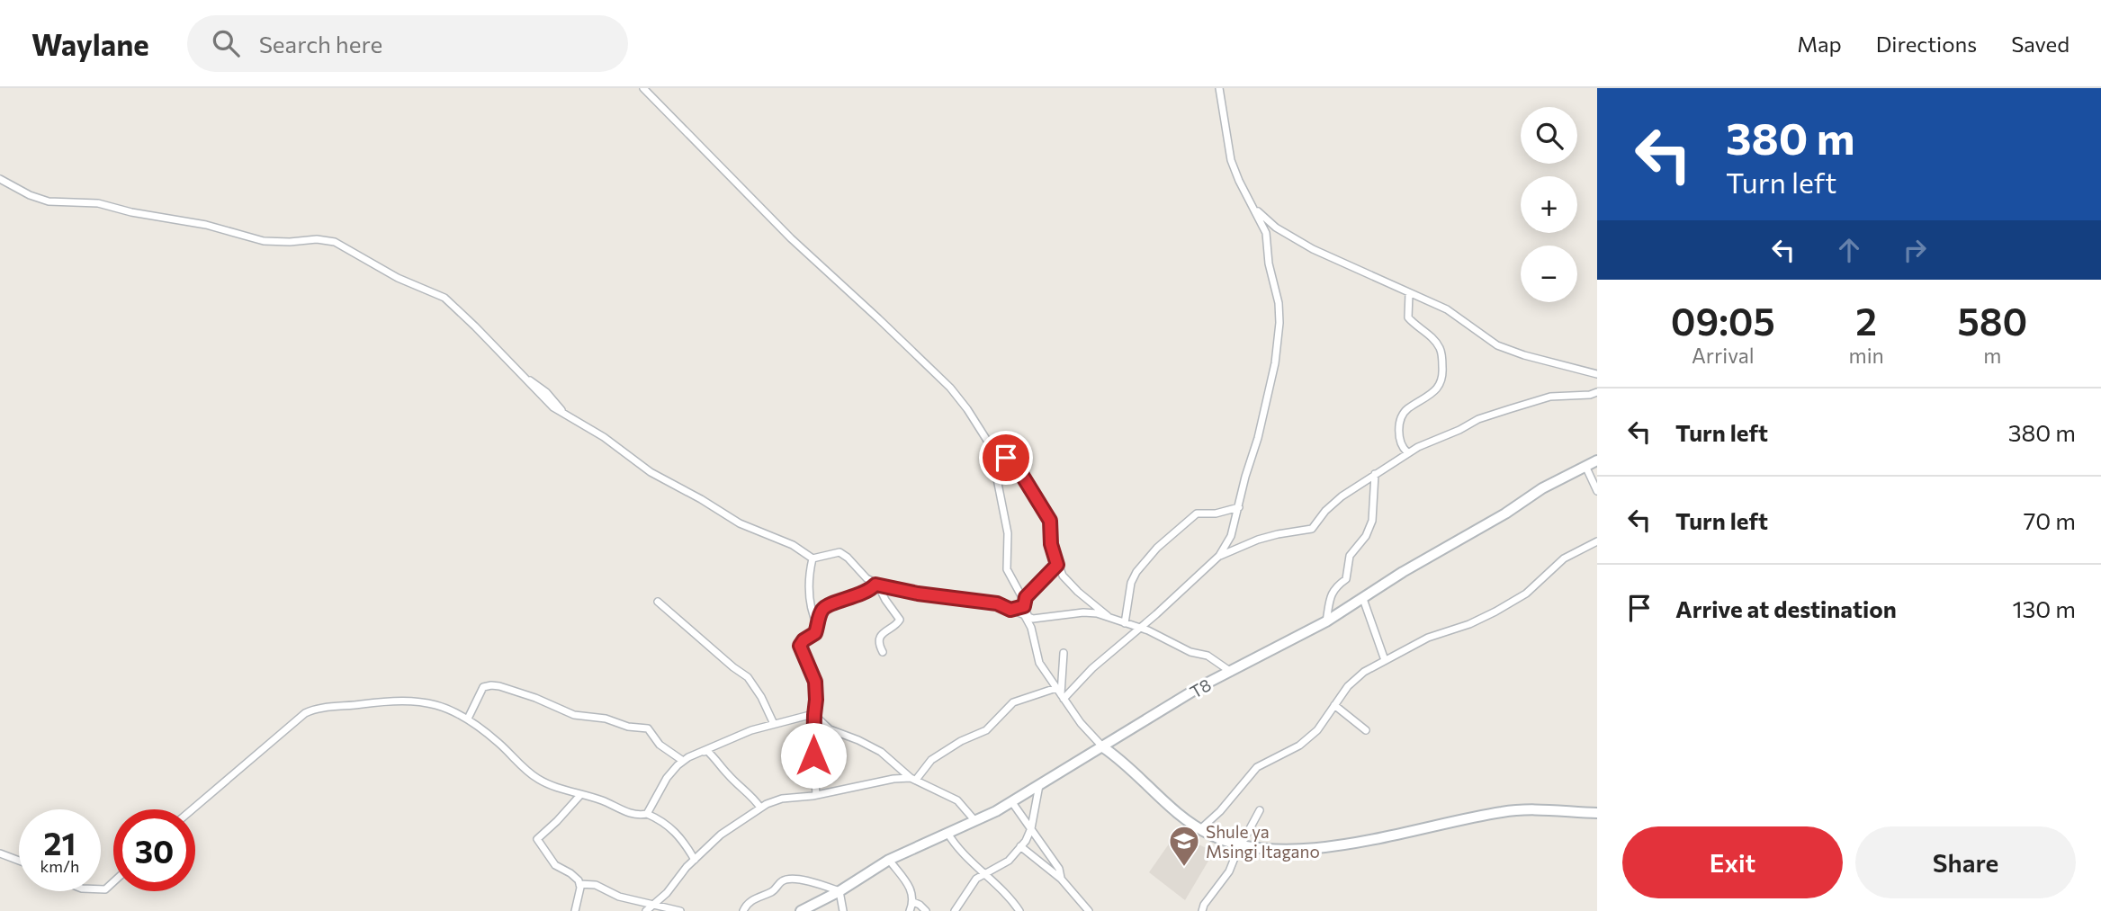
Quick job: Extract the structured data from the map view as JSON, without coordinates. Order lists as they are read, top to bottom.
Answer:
{
  "streets": {
    "street": ["T8"]
  },
  "places": {
    "school or university": ["Shule ya Msingi Itagano"]
  },
  "page": {
    "header": "Waylane",
    "search": "Search here",
    "nav": ["Map", "Directions", "Saved"],
    "turn": ["380 m", "Turn left"],
    "map_buttons": ["+", "−"],
    "eta": [
      "09:05",
      "Arrival",
      "2",
      "min",
      "580",
      "m"
    ],
    "list": [
      {
        "name": "Turn left",
        "value": "380 m"
      },
      {
        "name": "Turn left",
        "value": "70 m"
      },
      {
        "name": "Arrive at destination",
        "value": "130 m"
      }
    ],
    "speed": "21 km/h",
    "limit": "30",
    "buttons": ["Exit", "Share"]
  }
}
